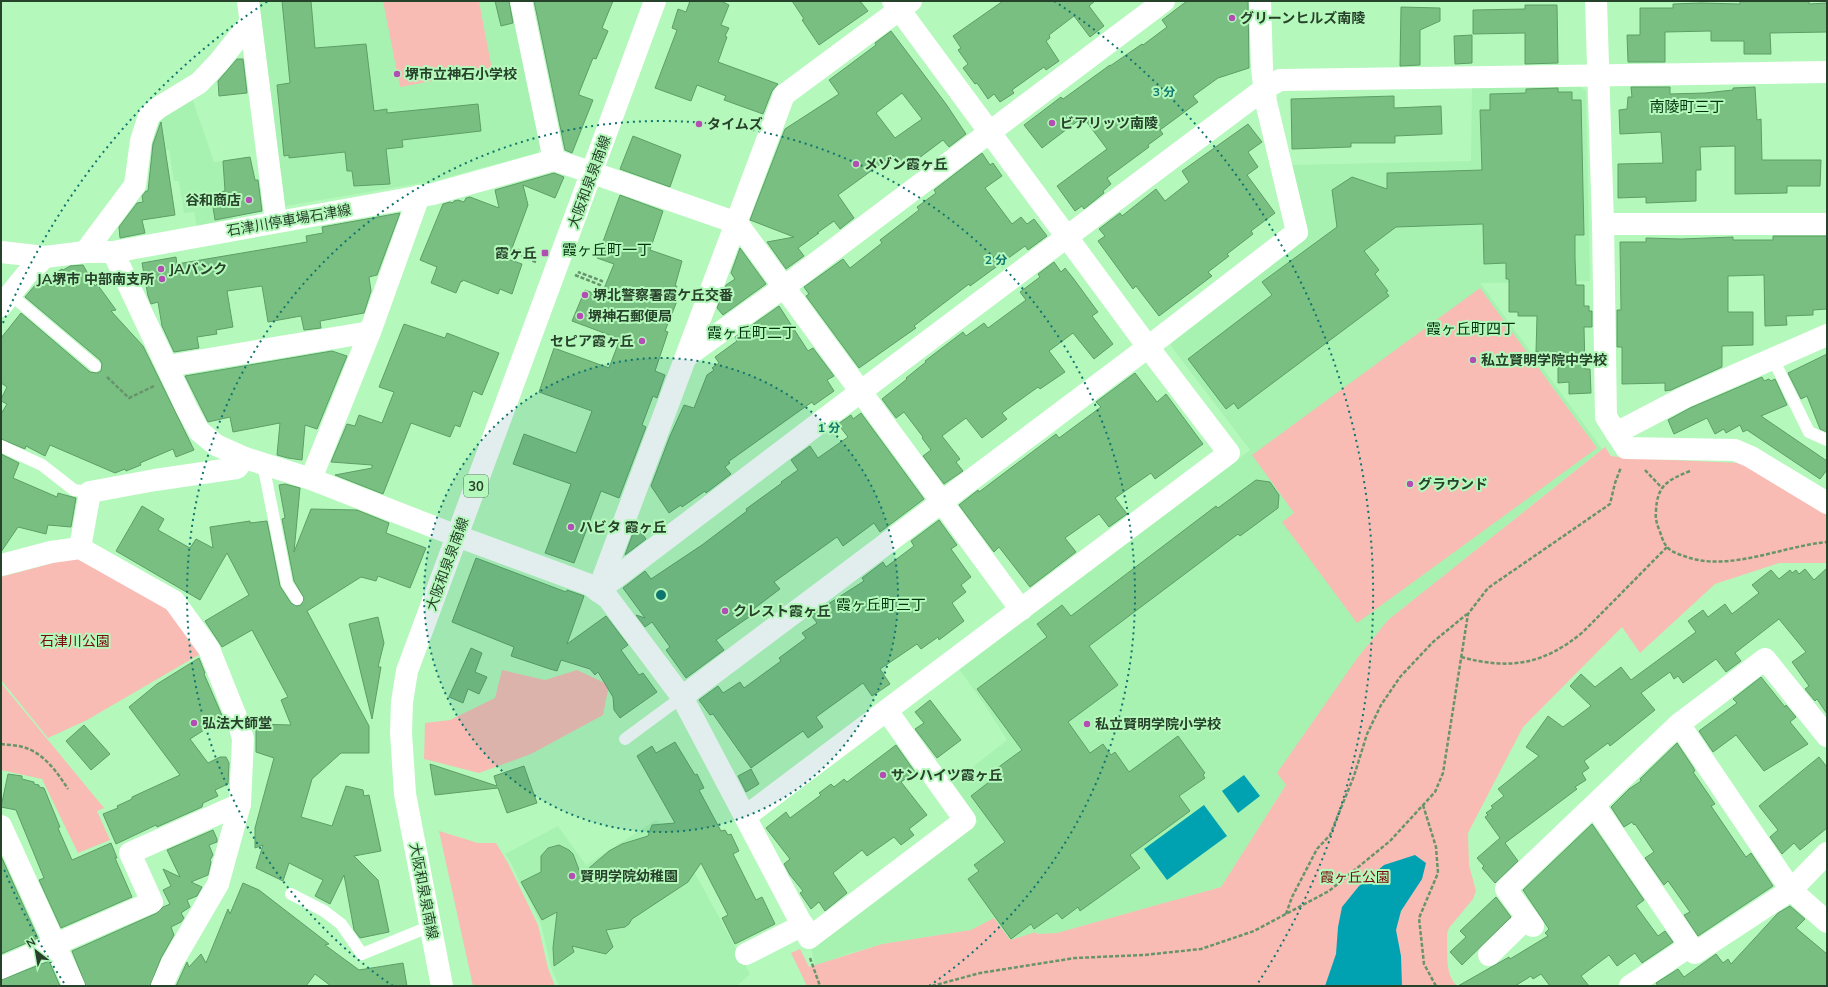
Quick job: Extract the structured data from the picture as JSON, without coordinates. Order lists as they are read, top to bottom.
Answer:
{
  "streets": {
    "street": ["大阪和泉泉南線", "石津川停車場石津線", "30"]
  },
  "districts": [
    "南陵町三丁",
    "霞ヶ丘町一丁",
    "霞ヶ丘町四丁",
    "霞ヶ丘町二丁",
    "霞ヶ丘町三丁"
  ],
  "parks": ["石津川公園", "霞ヶ丘公園"],
  "places": {
    "other": [
      "グリーンヒルズ南陵",
      "堺市立神石小学校",
      "ビアリッツ南陵",
      "タイムズ",
      "メゾン霞ヶ丘",
      "谷和商店",
      "JAバンク",
      "JA堺市 中部南支所",
      "堺北警察署霞ケ丘交番",
      "堺神石郵便局",
      "セピア霞ヶ丘",
      "私立賢明学院中学校",
      "グラウンド",
      "ハビタ 霞ヶ丘",
      "クレスト霞ヶ丘",
      "弘法大師堂",
      "私立賢明学院小学校",
      "サンハイツ霞ヶ丘",
      "賢明学院幼稚園"
    ],
    "transit": ["霞ヶ丘"]
  },
  "north": "top left",
  "rings": ["3 分", "2 分", "1 分"]
}
